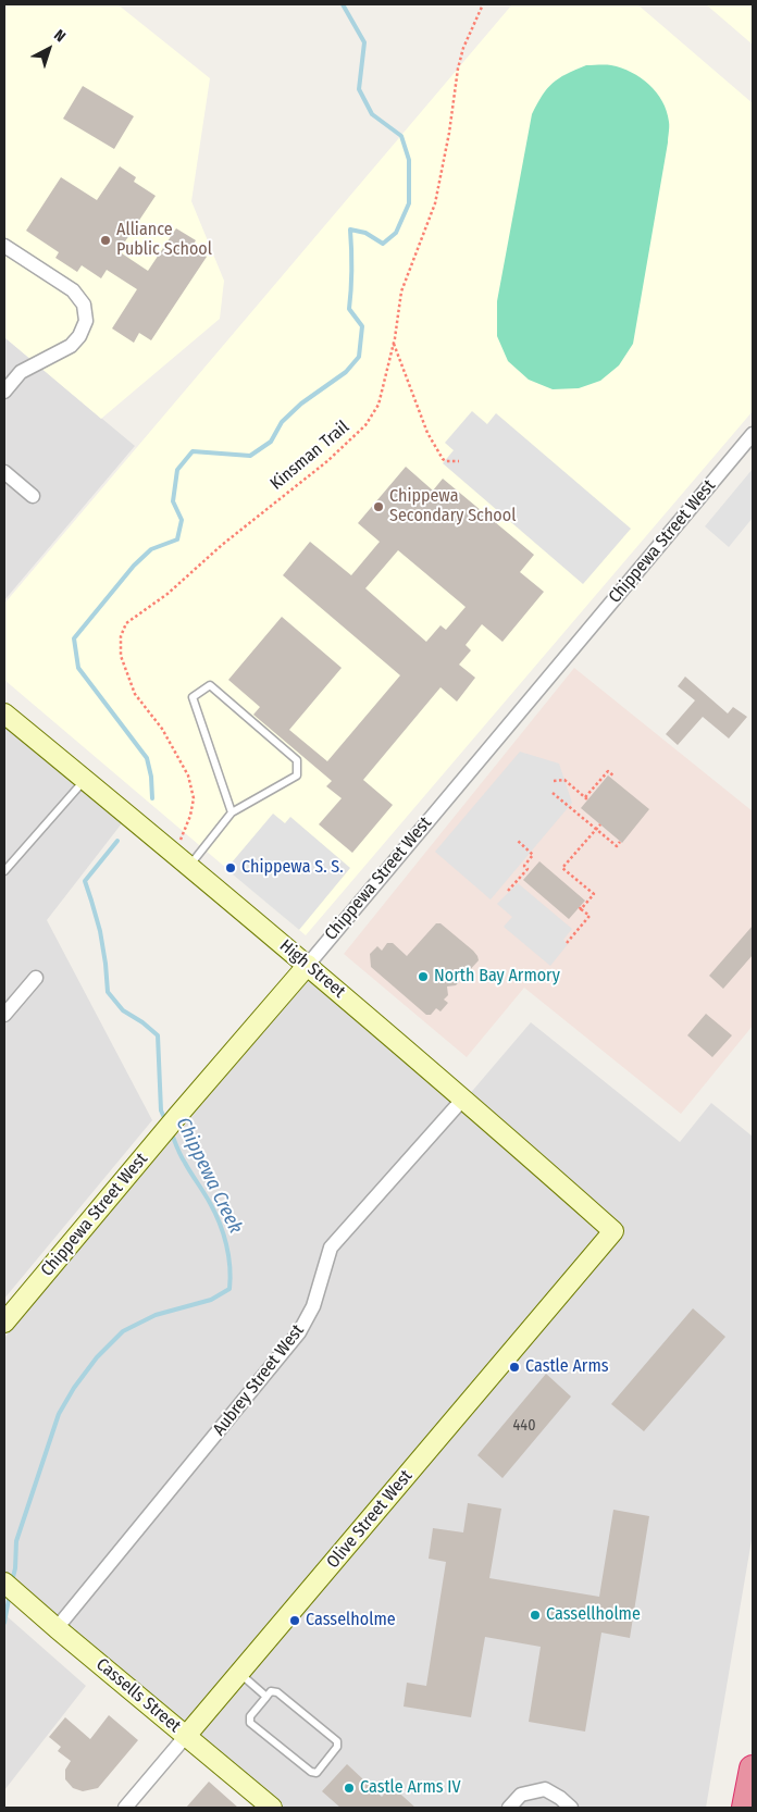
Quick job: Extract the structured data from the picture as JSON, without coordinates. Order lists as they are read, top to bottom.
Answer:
{
  "streets": {
    "street": [
      "Chippewa Street West",
      "High Street",
      "Aubrey Street West",
      "Olive Street West",
      "Cassells Street"
    ],
    "path": ["Kinsman Trail"]
  },
  "crossings": [
    ["Kinsman Trail", "High Street"],
    ["Chippewa Street West", "High Street"],
    ["High Street", "Aubrey Street West"],
    ["High Street", "Olive Street West"],
    ["Aubrey Street West", "Cassells Street"],
    ["Olive Street West", "Cassells Street"]
  ],
  "water": ["Chippewa Creek"],
  "places": [
    "Alliance Public School",
    "Chippewa Secondary School",
    "Chippewa S. S.",
    "North Bay Armory",
    "Castle Arms",
    "Cassellholme",
    "Casselholme",
    "Castle Arms IV"
  ],
  "house_numbers": ["440"],
  "north": "top right"
}
